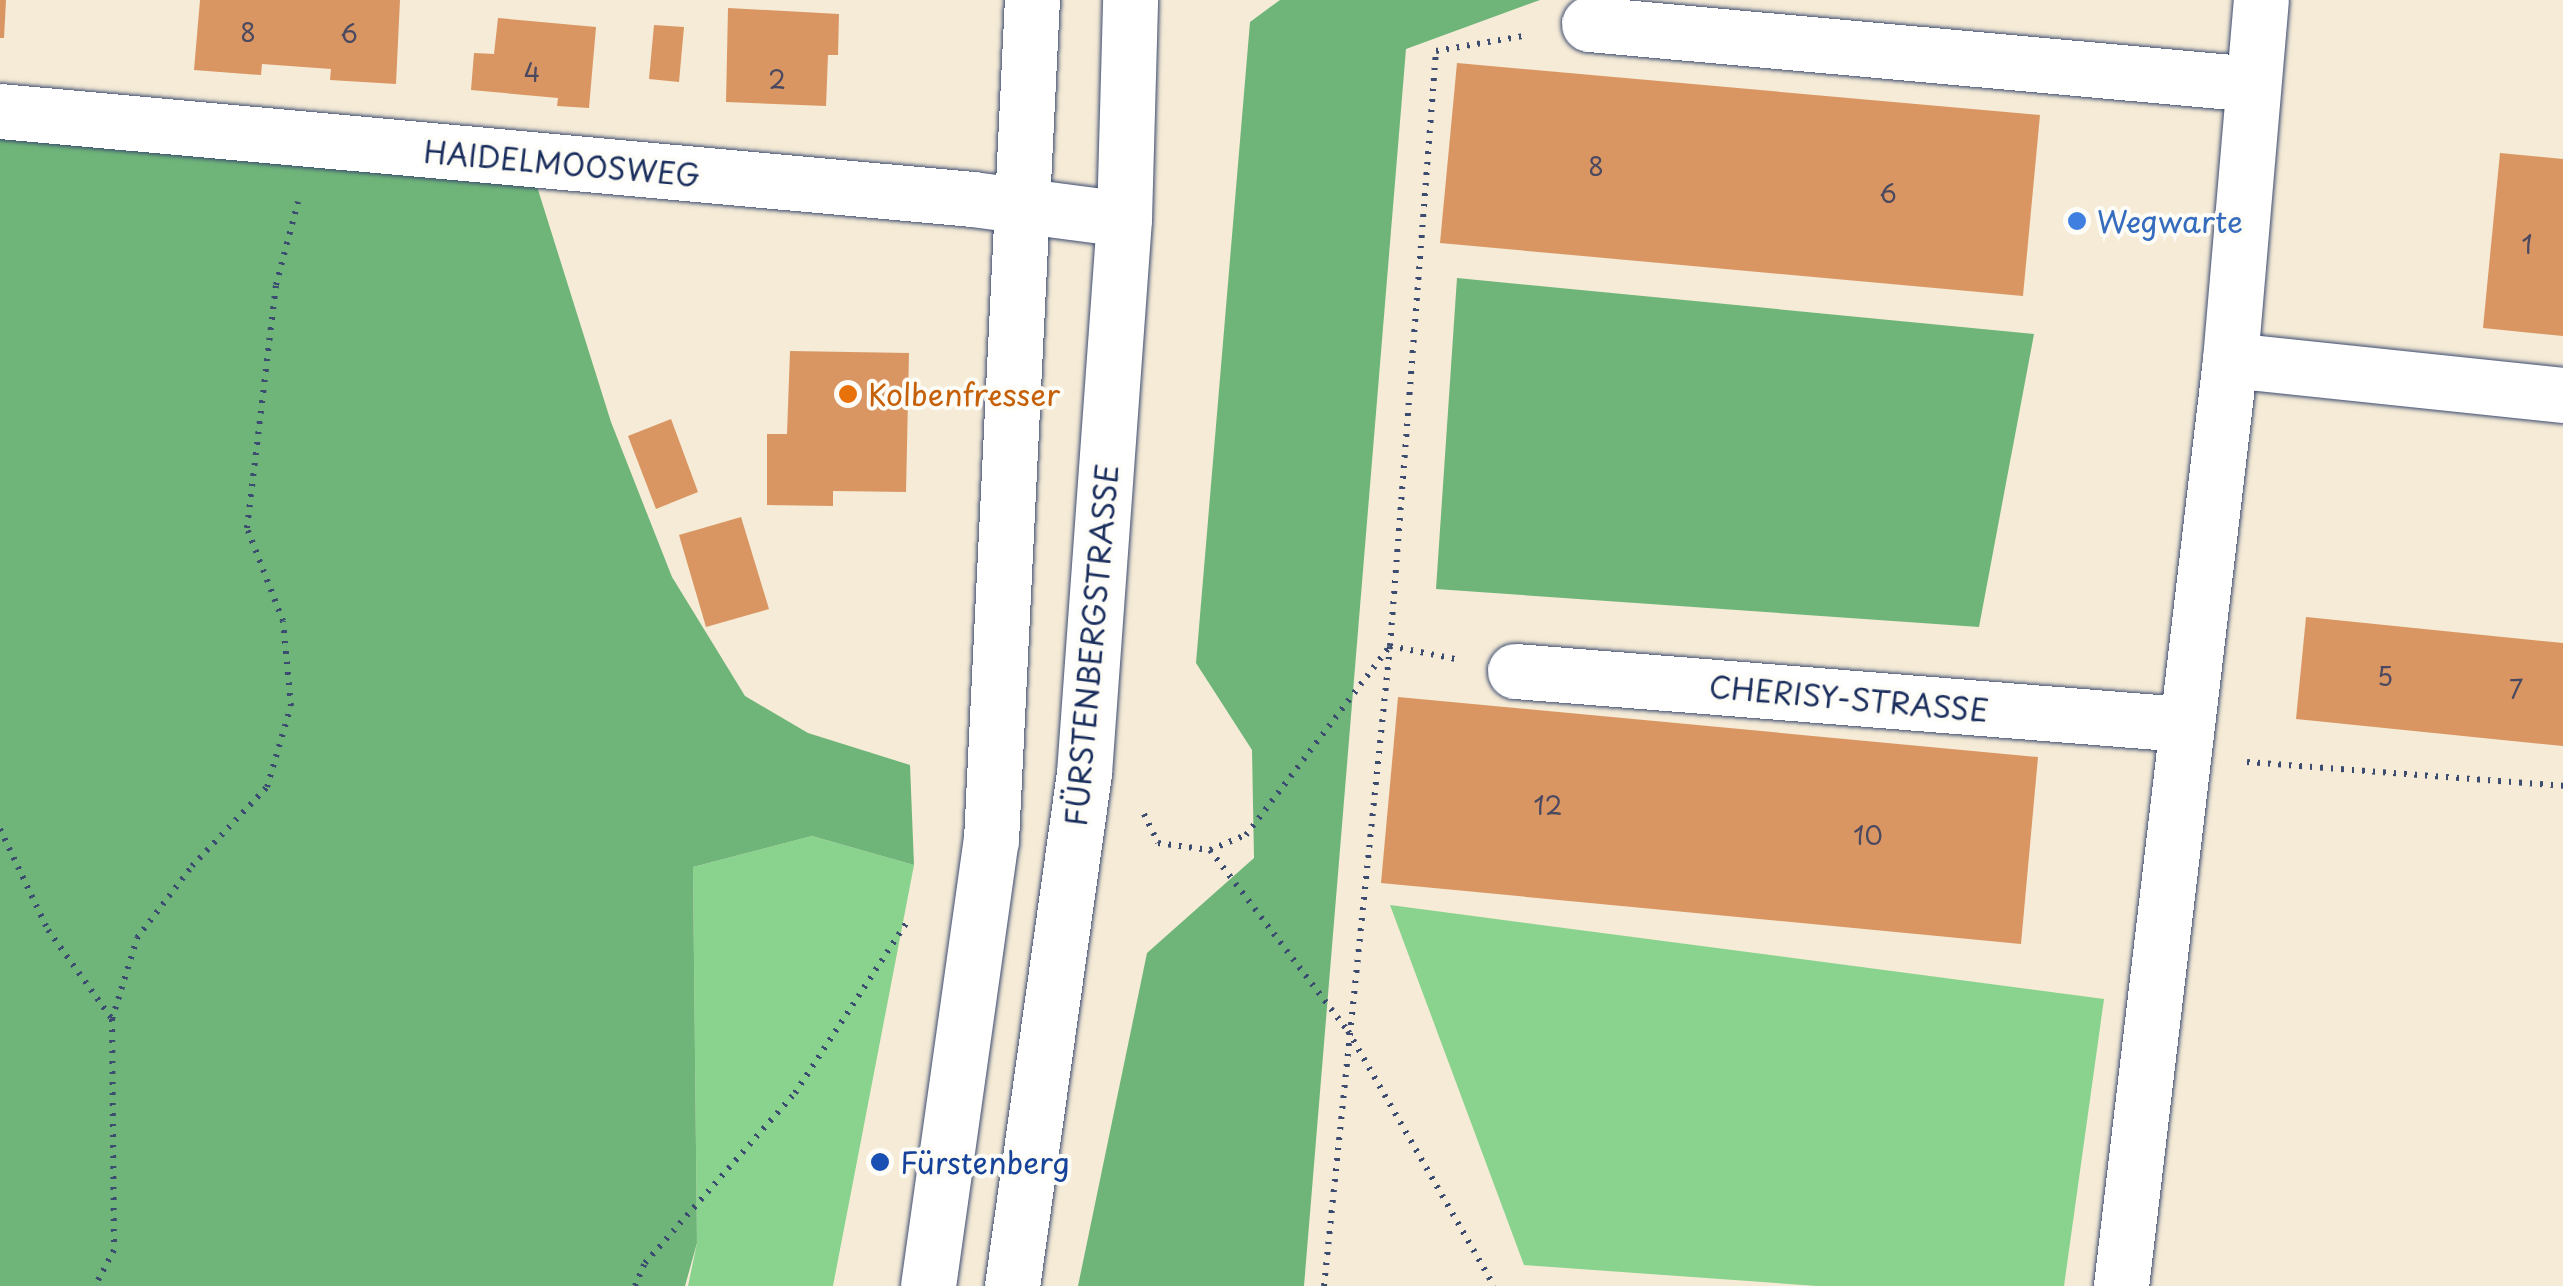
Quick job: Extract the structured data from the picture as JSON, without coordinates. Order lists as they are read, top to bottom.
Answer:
{
  "streets": {
    "street": ["HAIDELMOOSWEG", "FÜRSTENBERGSTRASSE", "CHERISY-STRASSE"]
  },
  "crossings": [
    ["HAIDELMOOSWEG", "FÜRSTENBERGSTRASSE"]
  ],
  "places": ["Wegwarte", "Kolbenfresser", "Fürstenberg"],
  "house_numbers": [
    "8",
    "6",
    "4",
    "2",
    "8",
    "6",
    "1",
    "5",
    "7",
    "12",
    "10"
  ]
}
